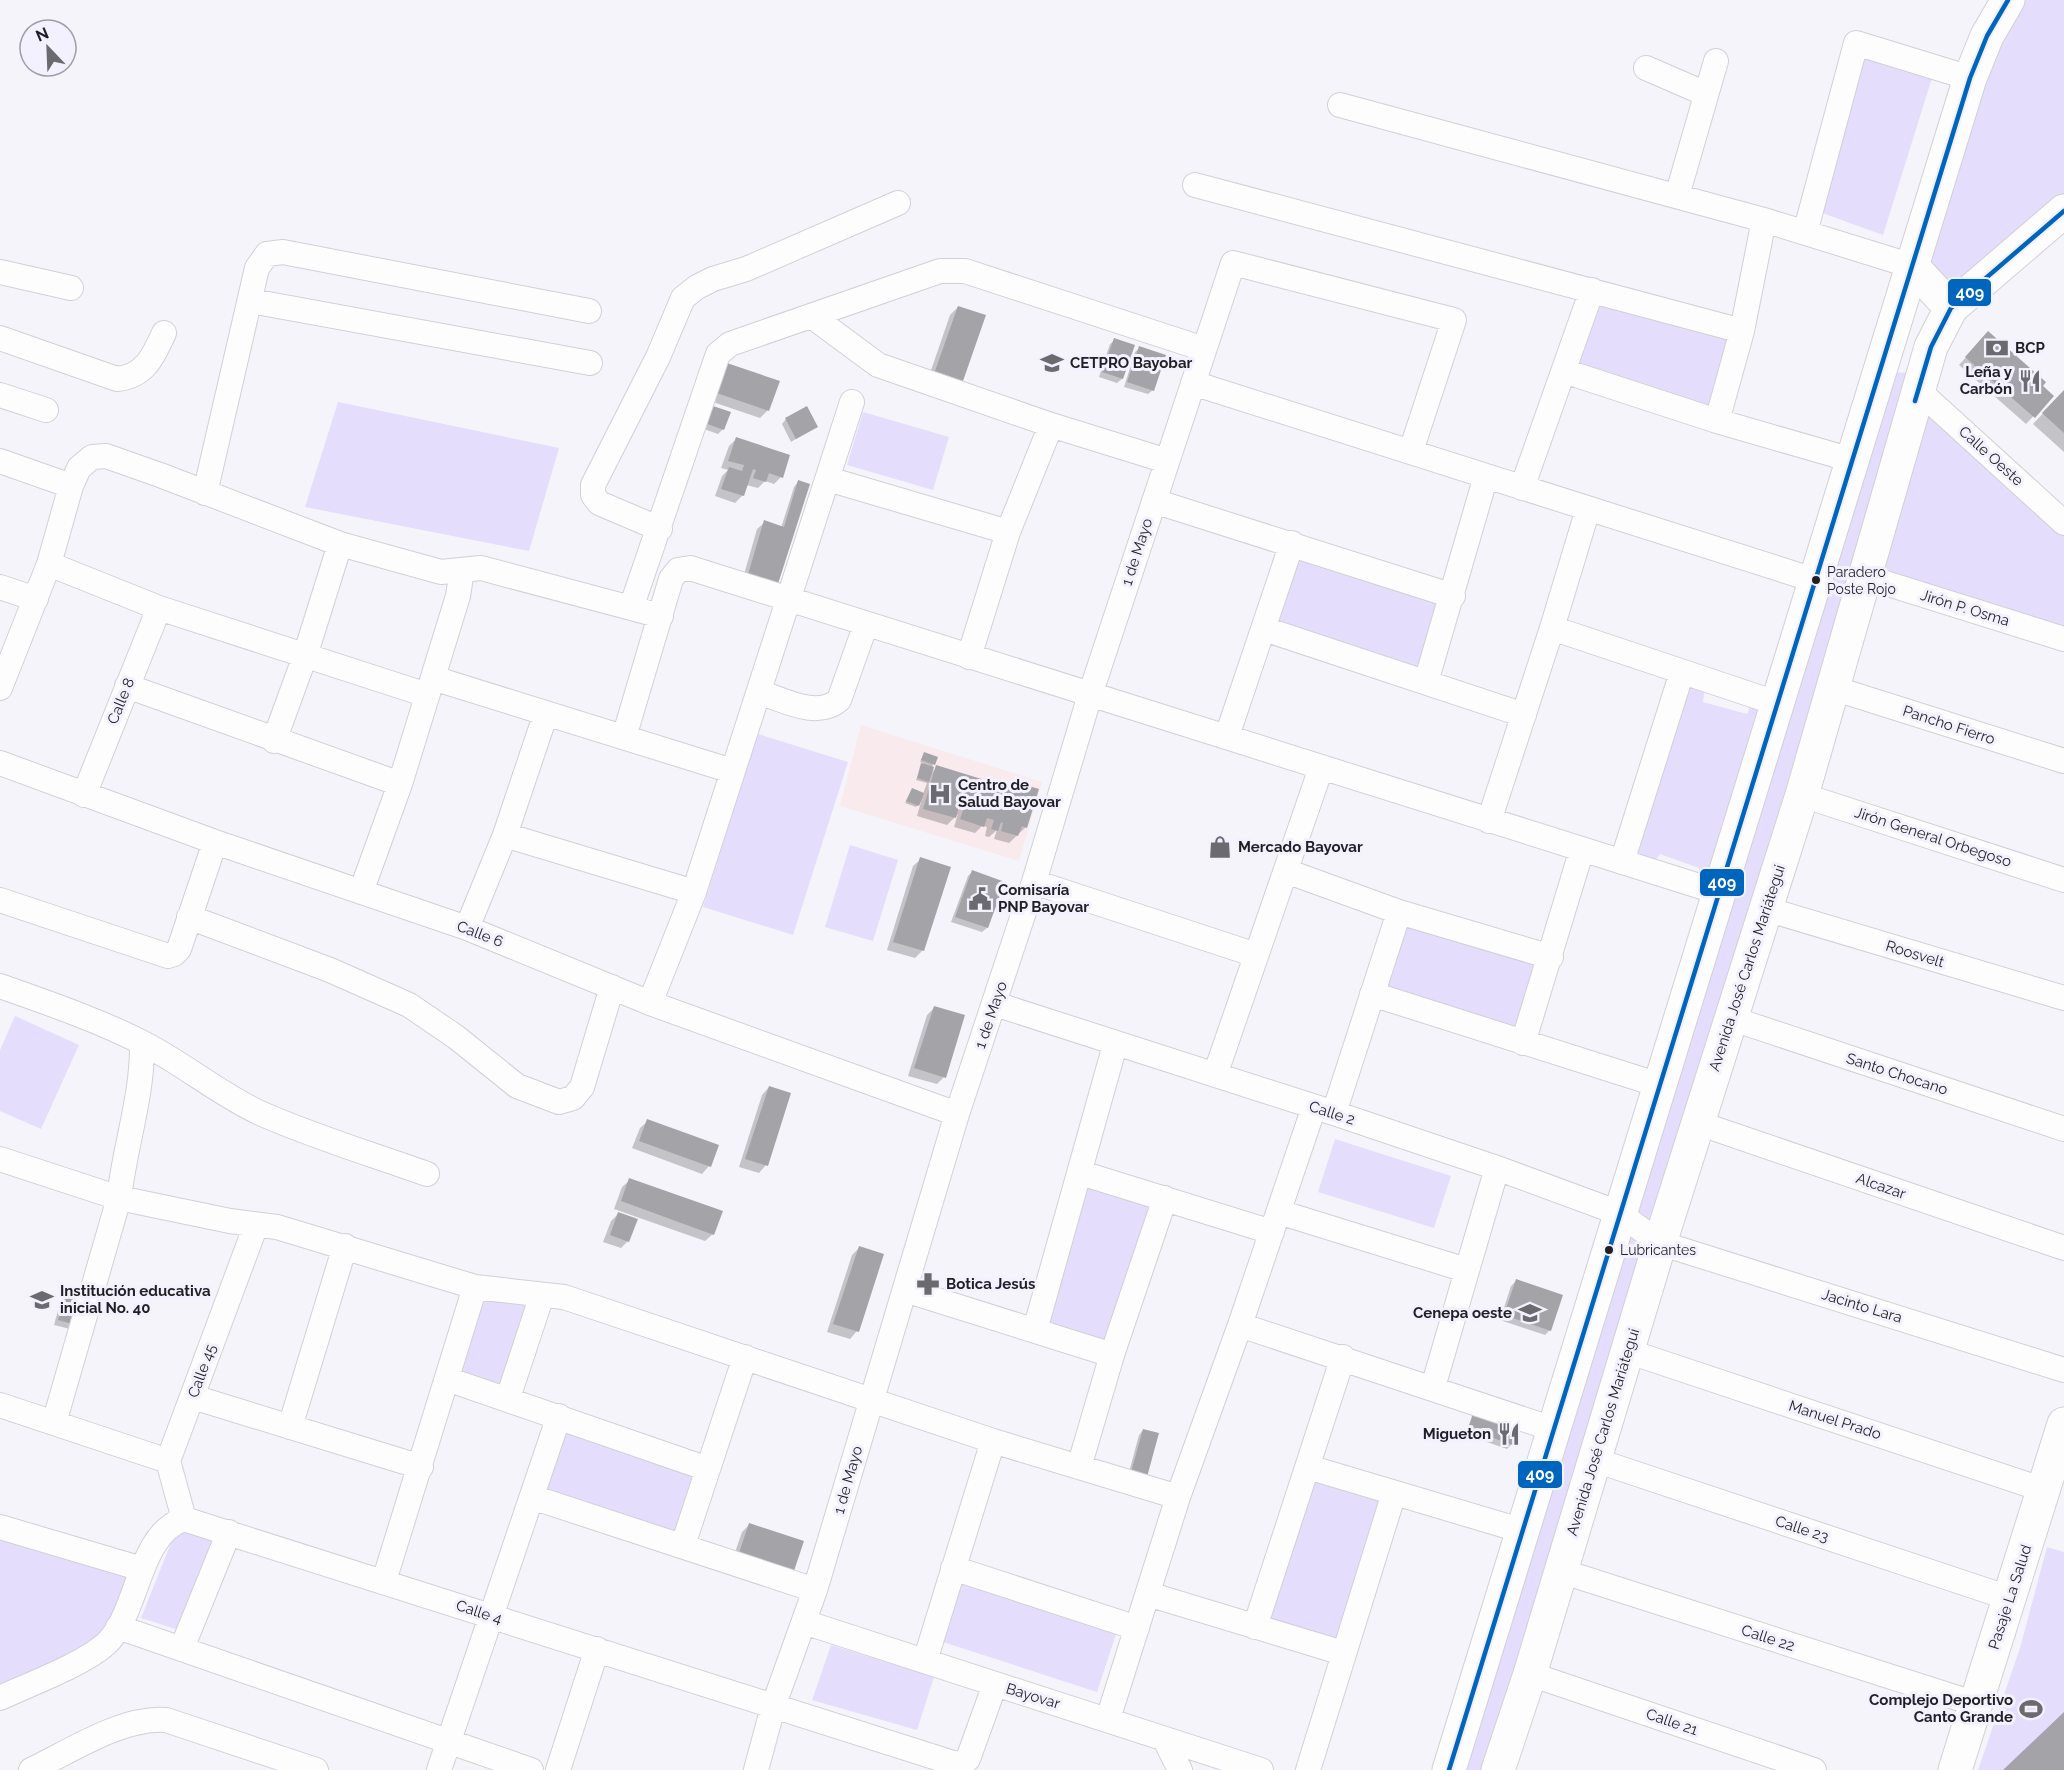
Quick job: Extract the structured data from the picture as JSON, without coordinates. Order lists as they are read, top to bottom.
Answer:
{
  "streets": {
    "main road": ["Avenida José Carlos Mariátegui", "Pasaje La Salud"],
    "street": [
      "Calle Oeste",
      "1 de Mayo",
      "Jirón P. Osma",
      "Calle 8",
      "Pancho Fierro",
      "Jirón General Orbegoso",
      "Calle 6",
      "Roosvelt",
      "Santo Chocano",
      "Calle 2",
      "Alcazar",
      "Jacinto Lara",
      "Calle 45",
      "Manuel Prado",
      "Calle 23",
      "Calle 4",
      "Calle 22",
      "Bayovar",
      "Calle 21"
    ]
  },
  "crossings": [
    ["Calle Oeste", "Avenida José Carlos Mariátegui"],
    ["1 de Mayo", "Calle 6"],
    ["1 de Mayo", "Calle 2"],
    ["1 de Mayo", "Calle 4"],
    ["1 de Mayo", "Bayovar"],
    ["Jirón P. Osma", "Avenida José Carlos Mariátegui"],
    ["Calle 8", "Calle 6"],
    ["Pancho Fierro", "Avenida José Carlos Mariátegui"],
    ["Jirón General Orbegoso", "Avenida José Carlos Mariátegui"],
    ["Roosvelt", "Avenida José Carlos Mariátegui"],
    ["Avenida José Carlos Mariátegui", "Santo Chocano"],
    ["Avenida José Carlos Mariátegui", "Calle 2"],
    ["Avenida José Carlos Mariátegui", "Alcazar"],
    ["Avenida José Carlos Mariátegui", "Jacinto Lara"],
    ["Avenida José Carlos Mariátegui", "Manuel Prado"],
    ["Avenida José Carlos Mariátegui", "Calle 23"],
    ["Avenida José Carlos Mariátegui", "Calle 22"],
    ["Avenida José Carlos Mariátegui", "Calle 21"],
    ["Calle 2", "Jacinto Lara"],
    ["Manuel Prado", "Pasaje La Salud"],
    ["Calle 23", "Pasaje La Salud"],
    ["Pasaje La Salud", "Calle 22"],
    ["Calle 4", "Bayovar"]
  ],
  "places": {
    "bank": ["BCP"],
    "school or university": ["CETPRO Bayobar", "Institución educativa inicial No. 40", "Cenepa oeste"],
    "restaurant": ["Leña y Carbón", "Migueton"],
    "other": ["Paradero Poste Rojo", "Lubricantes"],
    "hospital": ["Centro de Salud Bayovar"],
    "shop": ["Mercado Bayovar"],
    "public building": ["Comisaría PNP Bayovar"],
    "pharmacy": ["Botica Jesús"],
    "sports": ["Complejo Deportivo Canto Grande"]
  },
  "lines": ["transit line 409"],
  "north": "top left"
}
